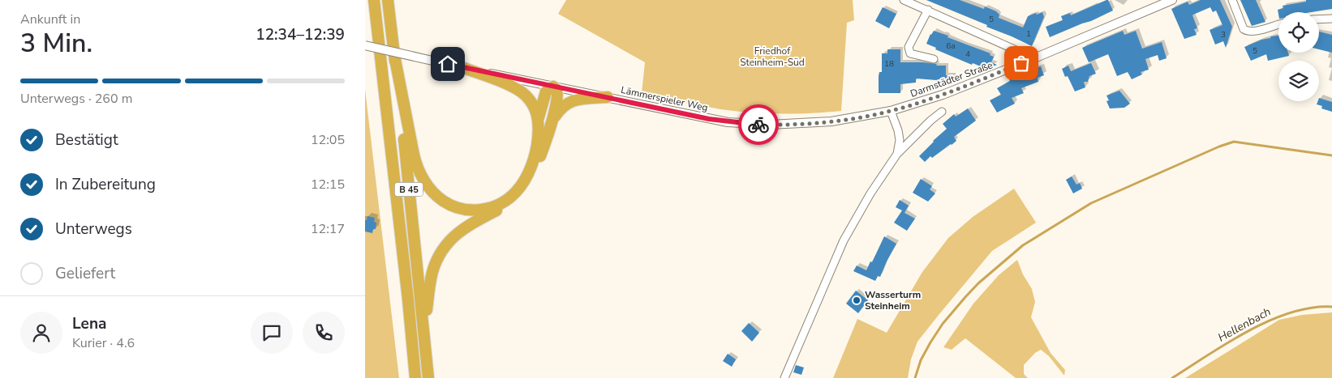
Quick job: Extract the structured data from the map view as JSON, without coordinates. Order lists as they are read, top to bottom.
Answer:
{
  "streets": {
    "highway": ["B 45"],
    "street": ["Darmstädter Straße", "Lämmerspieler Weg"]
  },
  "crossings": [
    ["Darmstädter Straße", "Lämmerspieler Weg"]
  ],
  "water": ["Hellenbach"],
  "parks": ["Friedhof Steinheim-Süd"],
  "places": ["Wasserturm Steinheim"],
  "house_numbers": [
    "5",
    "1",
    "3",
    "6a",
    "5",
    "4",
    "18"
  ],
  "page": {
    "heading": ["3 Min.", "Ankunft in", "12:34–12:39"],
    "panel": ["Lena", "Kurier · 4.6"],
    "bar": "Unterwegs · 260 m",
    "list": [
      ["Bestätigt", "12:05"],
      ["In Zubereitung", "12:15"],
      ["Unterwegs", "12:17"],
      "Geliefert"
    ]
  }
}
